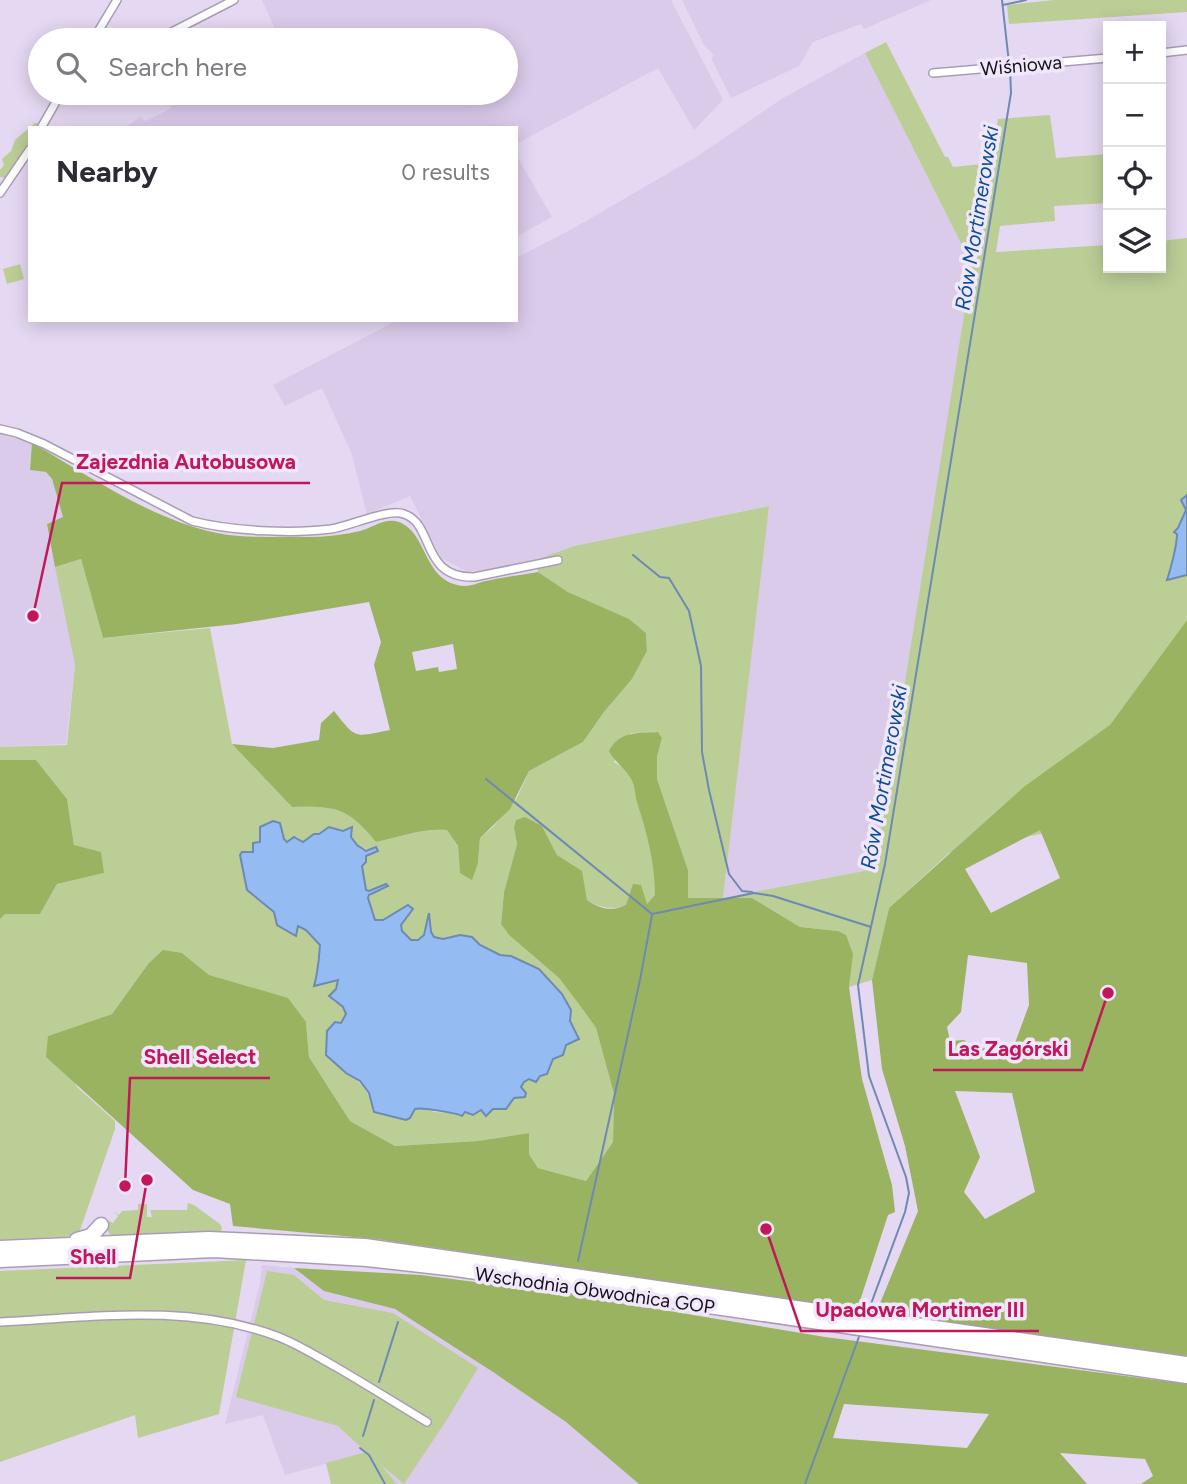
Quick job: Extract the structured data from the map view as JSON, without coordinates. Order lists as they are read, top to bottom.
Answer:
{
  "streets": {
    "highway": ["Wschodnia Obwodnica GOP"],
    "street": ["Wiśniowa"]
  },
  "water": ["Rów Mortimerowski"],
  "places": [
    "Zajezdnia Autobusowa",
    "Las Zagórski",
    "Shell",
    "Shell Select",
    "Upadowa Mortimer III"
  ],
  "page": {
    "map_buttons": ["+", "−"],
    "search": "Search here",
    "heading": ["Nearby", "0 results"]
  }
}
